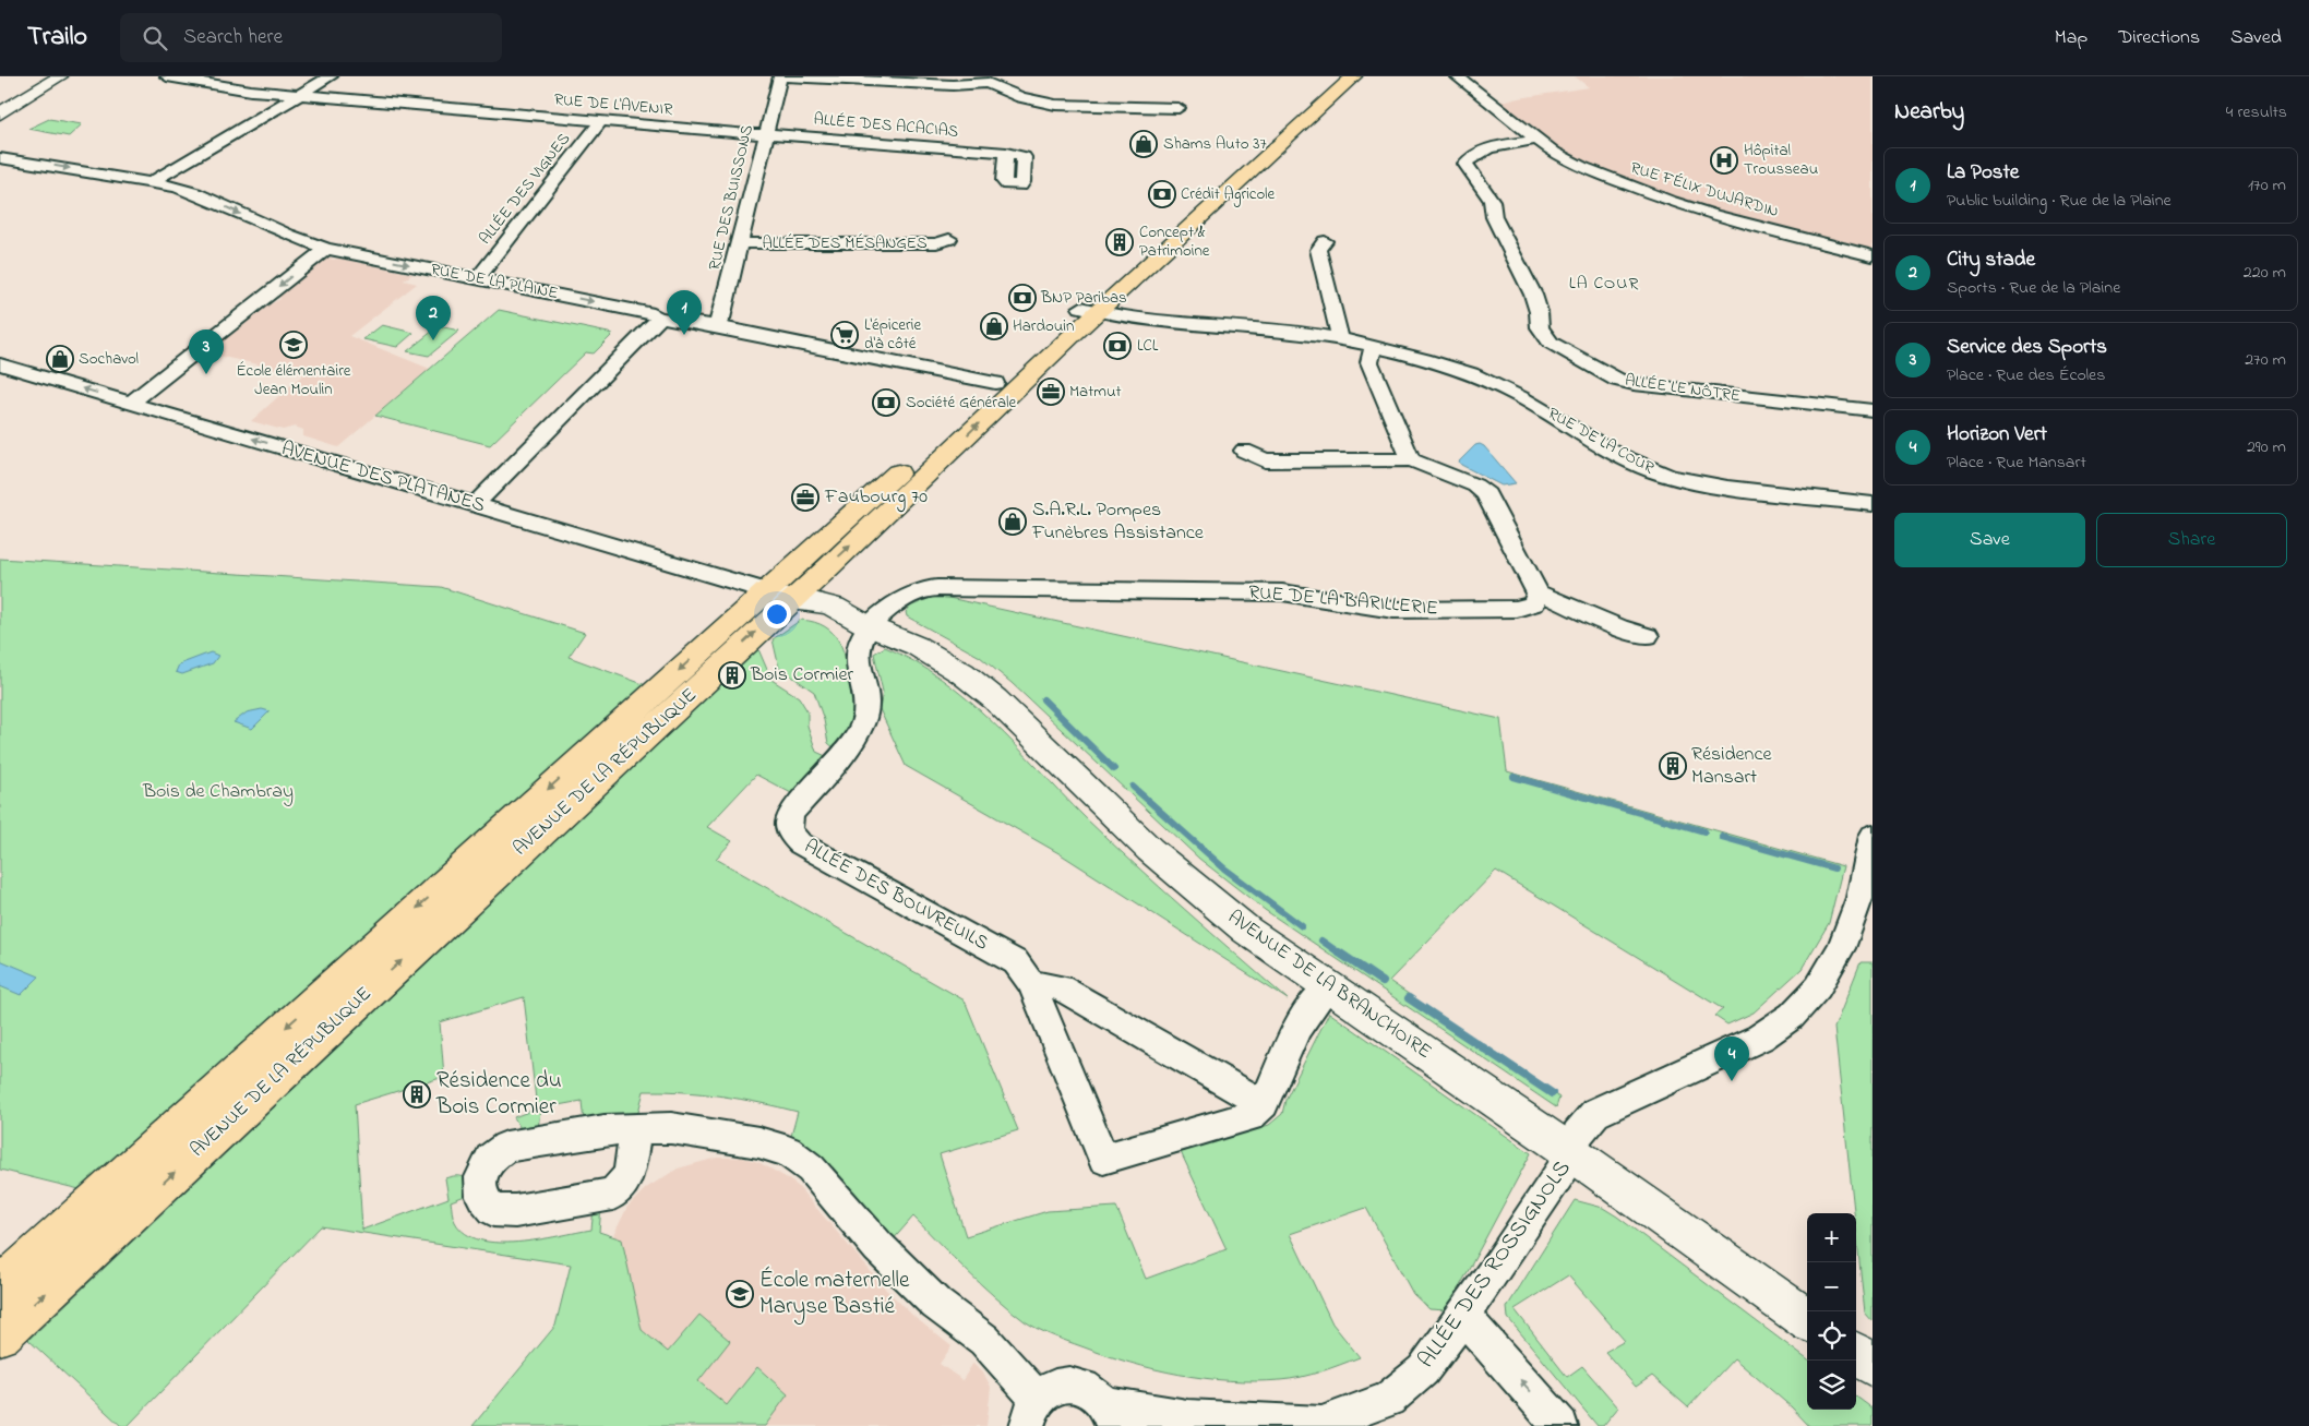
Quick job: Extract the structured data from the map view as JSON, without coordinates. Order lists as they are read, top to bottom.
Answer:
{
  "streets": {
    "main road": ["AVENUE DE LA RÉPUBLIQUE", "AVENUE DE LA BRANCHOIRE"],
    "street": [
      "RUE DE L'AVENIR",
      "ALLÉE DES ACACIAS",
      "ALLÉE DES VIGNES",
      "RUE FÉLIX DUJARDIN",
      "RUE DES BUISSONS",
      "ALLÉE DES MÉSANGES",
      "RUE DE LA PLAINE",
      "ALLÉE LE NÔTRE",
      "RUE DE LA COUR",
      "AVENUE DES PLATANES",
      "RUE DE LA BARILLERIE",
      "ALLÉE DES BOUVREUILS",
      "ALLÉE DES ROSSIGNOLS"
    ]
  },
  "crossings": [
    ["RUE DE L'AVENIR", "ALLÉE DES ACACIAS"],
    ["RUE DE L'AVENIR", "ALLÉE DES VIGNES"],
    ["RUE DE L'AVENIR", "RUE DES BUISSONS"],
    ["ALLÉE DES ACACIAS", "RUE DES BUISSONS"],
    ["ALLÉE DES VIGNES", "RUE DE LA PLAINE"],
    ["RUE FÉLIX DUJARDIN", "ALLÉE LE NÔTRE"],
    ["RUE DES BUISSONS", "ALLÉE DES MÉSANGES"],
    ["RUE DES BUISSONS", "RUE DE LA PLAINE"],
    ["RUE DE LA PLAINE", "AVENUE DE LA RÉPUBLIQUE"],
    ["RUE DE LA COUR", "AVENUE DE LA RÉPUBLIQUE"],
    ["AVENUE DES PLATANES", "AVENUE DE LA RÉPUBLIQUE"],
    ["RUE DE LA BARILLERIE", "ALLÉE DES BOUVREUILS"],
    ["RUE DE LA BARILLERIE", "AVENUE DE LA BRANCHOIRE"],
    ["ALLÉE DES BOUVREUILS", "AVENUE DE LA BRANCHOIRE"],
    ["AVENUE DE LA BRANCHOIRE", "ALLÉE DES ROSSIGNOLS"]
  ],
  "one_way": ["RUE DE LA PLAINE", "AVENUE DES PLATANES"],
  "districts": ["LA COUR"],
  "parks": ["Bois de Chambray"],
  "places": {
    "shop": [
      "Shams Auto 37",
      "Hardouin",
      "Sochavol",
      "S.A.R.L. Pompes Funèbres Assistance"
    ],
    "hospital": ["Hôpital Trousseau"],
    "bank": [
      "Crédit Agricole",
      "BNP Paribas",
      "LCL",
      "Société Générale"
    ],
    "building": [
      "Concept & Patrimoine",
      "Bois Cormier",
      "Résidence Mansart",
      "Résidence du Bois Cormier"
    ],
    "supermarket": ["L'épicerie d'à côté"],
    "school or university": ["École élémentaire Jean Moulin", "École maternelle Maryse Bastié"],
    "office": ["Matmut", "Faubourg 70"]
  },
  "page": {
    "header": "Trailo",
    "search": "Search here",
    "nav": ["Map", "Directions", "Saved"],
    "heading": ["Nearby", "4 results"],
    "list": [
      {
        "mark": "1",
        "name": "La Poste",
        "note": "Public building · Rue de la Plaine",
        "value": "170 m"
      },
      {
        "mark": "2",
        "name": "City stade",
        "note": "Sports · Rue de la Plaine",
        "value": "220 m"
      },
      {
        "mark": "3",
        "name": "Service des Sports",
        "note": "Place · Rue des Écoles",
        "value": "270 m"
      },
      {
        "mark": "4",
        "name": "Horizon Vert",
        "note": "Place · Rue Mansart",
        "value": "290 m"
      }
    ],
    "pins": [
      "1",
      "2",
      "3",
      "4"
    ],
    "buttons": ["Save", "Share"],
    "map_buttons": ["+", "−"]
  }
}
